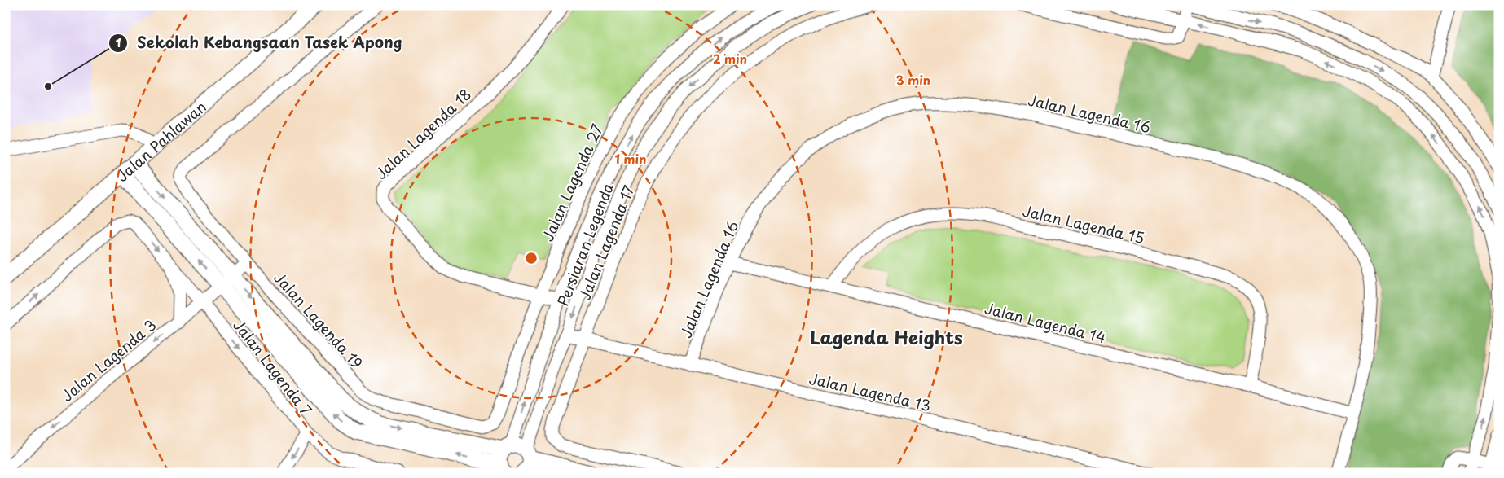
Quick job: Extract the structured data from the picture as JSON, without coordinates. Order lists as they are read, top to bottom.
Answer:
{
  "streets": {
    "street": [
      "Jalan Lagenda 16",
      "Jalan Lagenda 18",
      "Jalan Pahlawan",
      "Jalan Lagenda 27",
      "Jalan Lagenda 15",
      "Jalan Lagenda 17",
      "Persiaran Legenda",
      "Jalan Lagenda 19",
      "Jalan Lagenda 14",
      "Jalan Lagenda 3",
      "Jalan Lagenda 7",
      "Jalan Lagenda 13"
    ]
  },
  "crossings": [
    ["Jalan Lagenda 16", "Jalan Lagenda 14"],
    ["Jalan Lagenda 16", "Jalan Lagenda 13"],
    ["Jalan Lagenda 18", "Jalan Lagenda 27"],
    ["Jalan Lagenda 18", "Persiaran Legenda"],
    ["Jalan Lagenda 27", "Jalan Lagenda 19"],
    ["Jalan Lagenda 15", "Jalan Lagenda 14"],
    ["Jalan Lagenda 17", "Jalan Lagenda 13"],
    ["Persiaran Legenda", "Jalan Lagenda 13"],
    ["Jalan Lagenda 19", "Jalan Lagenda 3"],
    ["Jalan Lagenda 3", "Jalan Lagenda 7"]
  ],
  "one_way": ["Jalan Lagenda 3"],
  "districts": ["Lagenda Heights"],
  "places": ["Sekolah Kebangsaan Tasek Apong"],
  "rings": ["2 min", "3 min", "1 min"]
}
